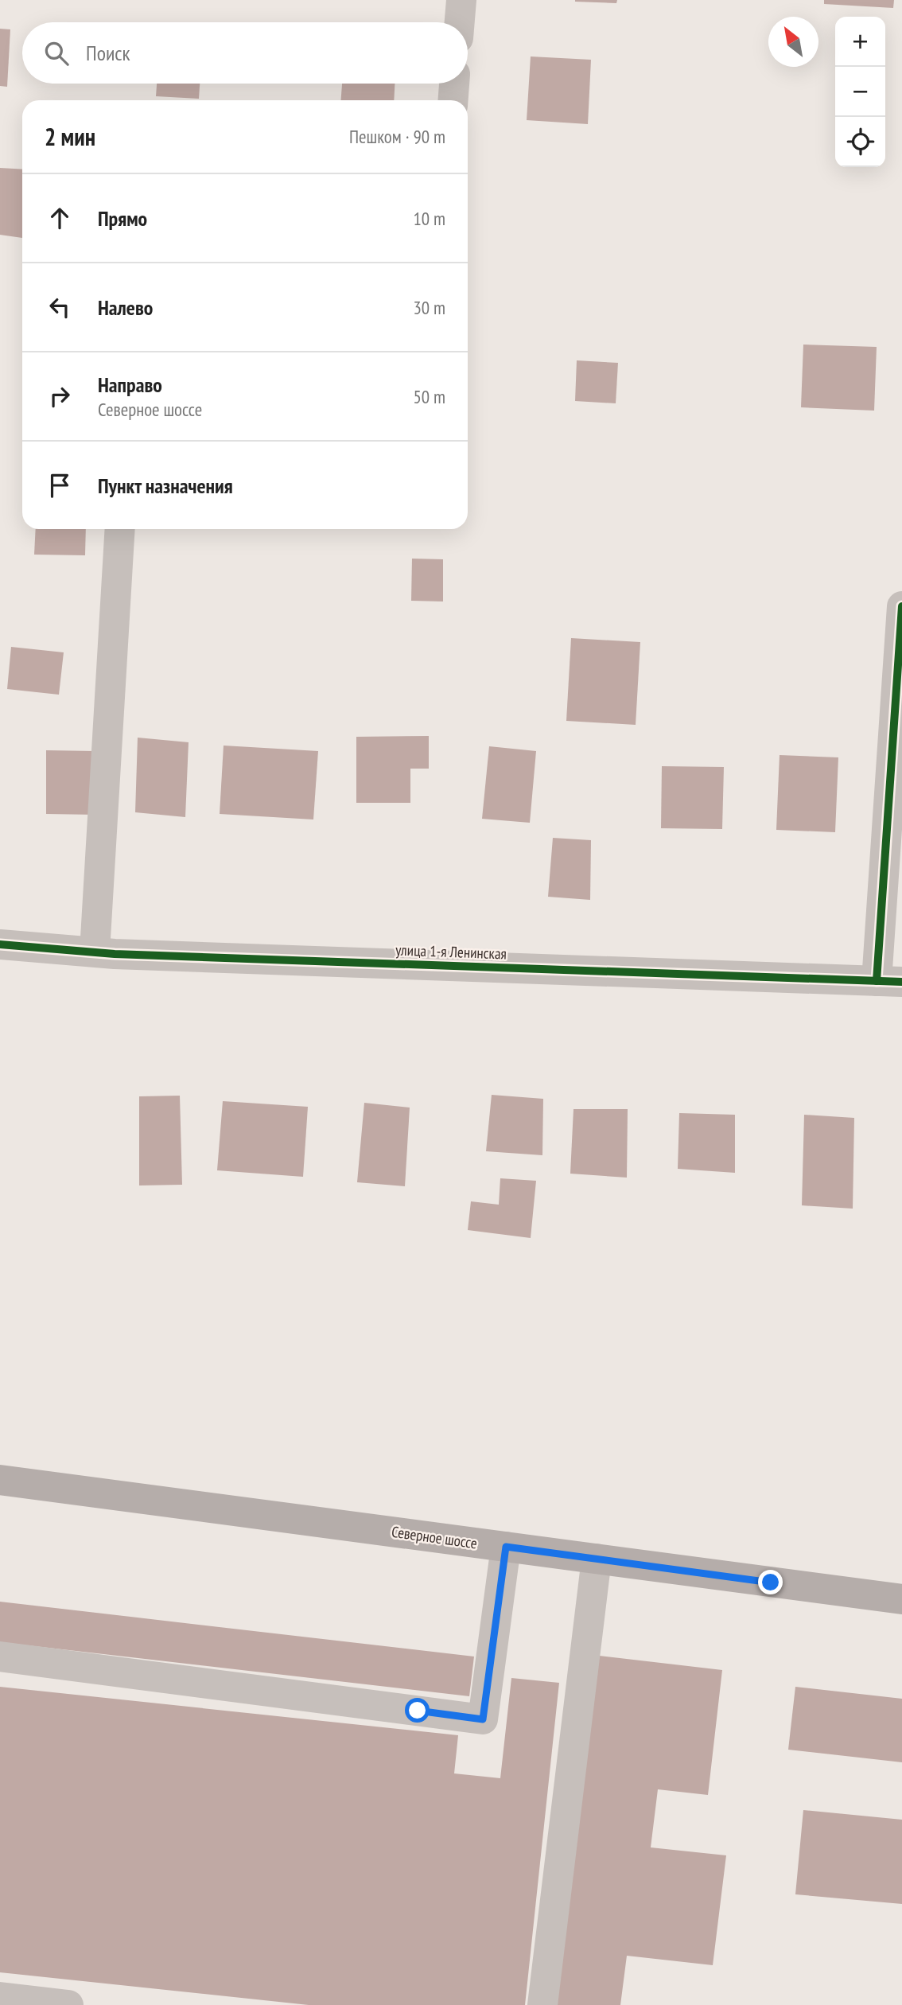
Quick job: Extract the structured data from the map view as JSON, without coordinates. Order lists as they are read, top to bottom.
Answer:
{
  "streets": {
    "main road": ["Северное шоссе"],
    "street": ["улица 1-я Ленинская"]
  },
  "north": "top left",
  "page": {
    "map_buttons": ["+", "−"],
    "search": "Поиск",
    "heading": ["2 мин", "Пешком · 90 m"],
    "list": [
      ["Прямо", "10 m"],
      ["Налево", "30 m"],
      ["Направо", "Северное шоссе", "50 m"],
      "Пункт назначения"
    ]
  }
}
